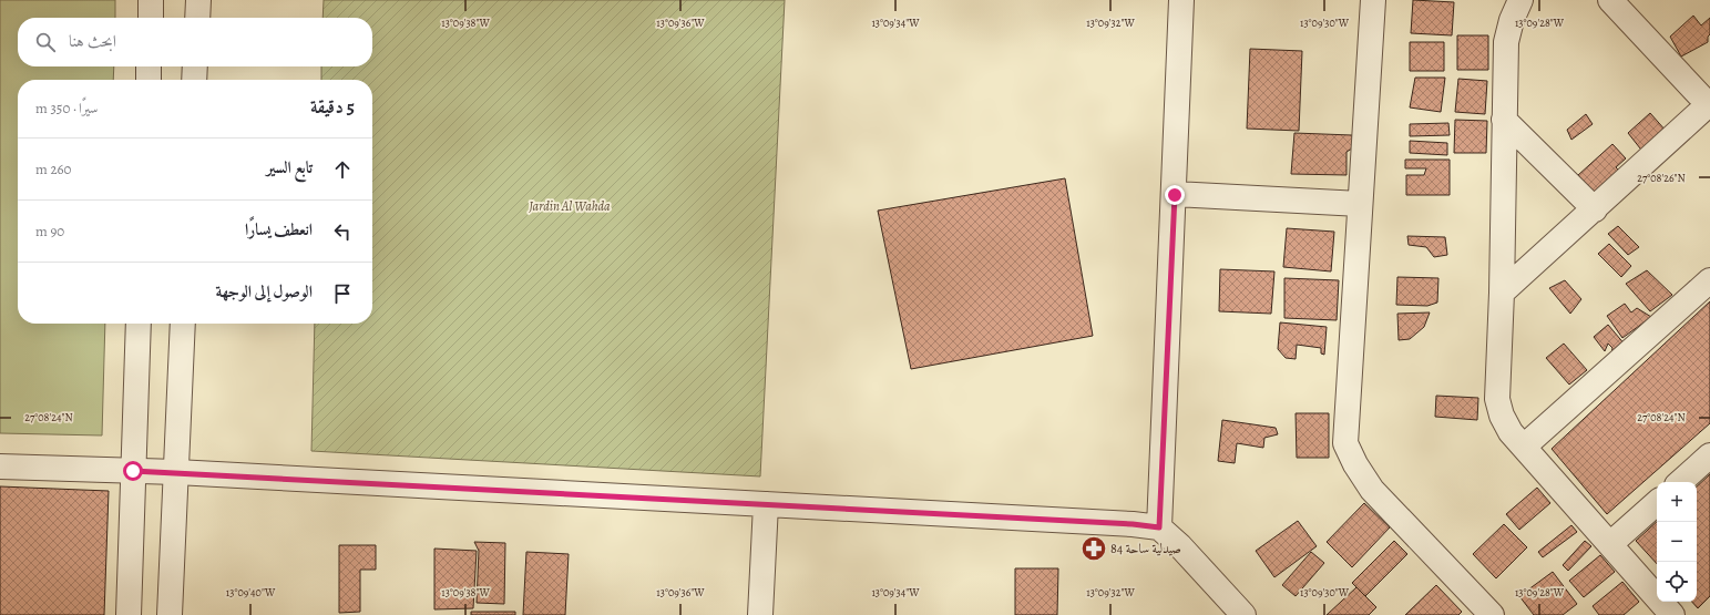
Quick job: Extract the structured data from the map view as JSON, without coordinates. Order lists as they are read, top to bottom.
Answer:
{
  "parks": ["Jardin Al Wahda"],
  "places": {
    "pharmacy": ["صيدلية ساحة 84"]
  },
  "page": {
    "search": "ابحث هنا",
    "heading": ["5 دقيقة", "سيرًا · 350 m"],
    "list": [
      ["تابع السير", "260 m"],
      ["انعطف يسارًا", "90 m"],
      "الوصول إلى الوجهة"
    ],
    "map_buttons": ["+", "−"]
  },
  "coordinates": [
    "13°09'38\"W",
    "13°09'36\"W",
    "13°09'34\"W",
    "13°09'32\"W",
    "13°09'30\"W",
    "13°09'28\"W",
    "27°08'26\"N",
    "27°08'24\"N",
    "13°09'40\"W"
  ]
}
